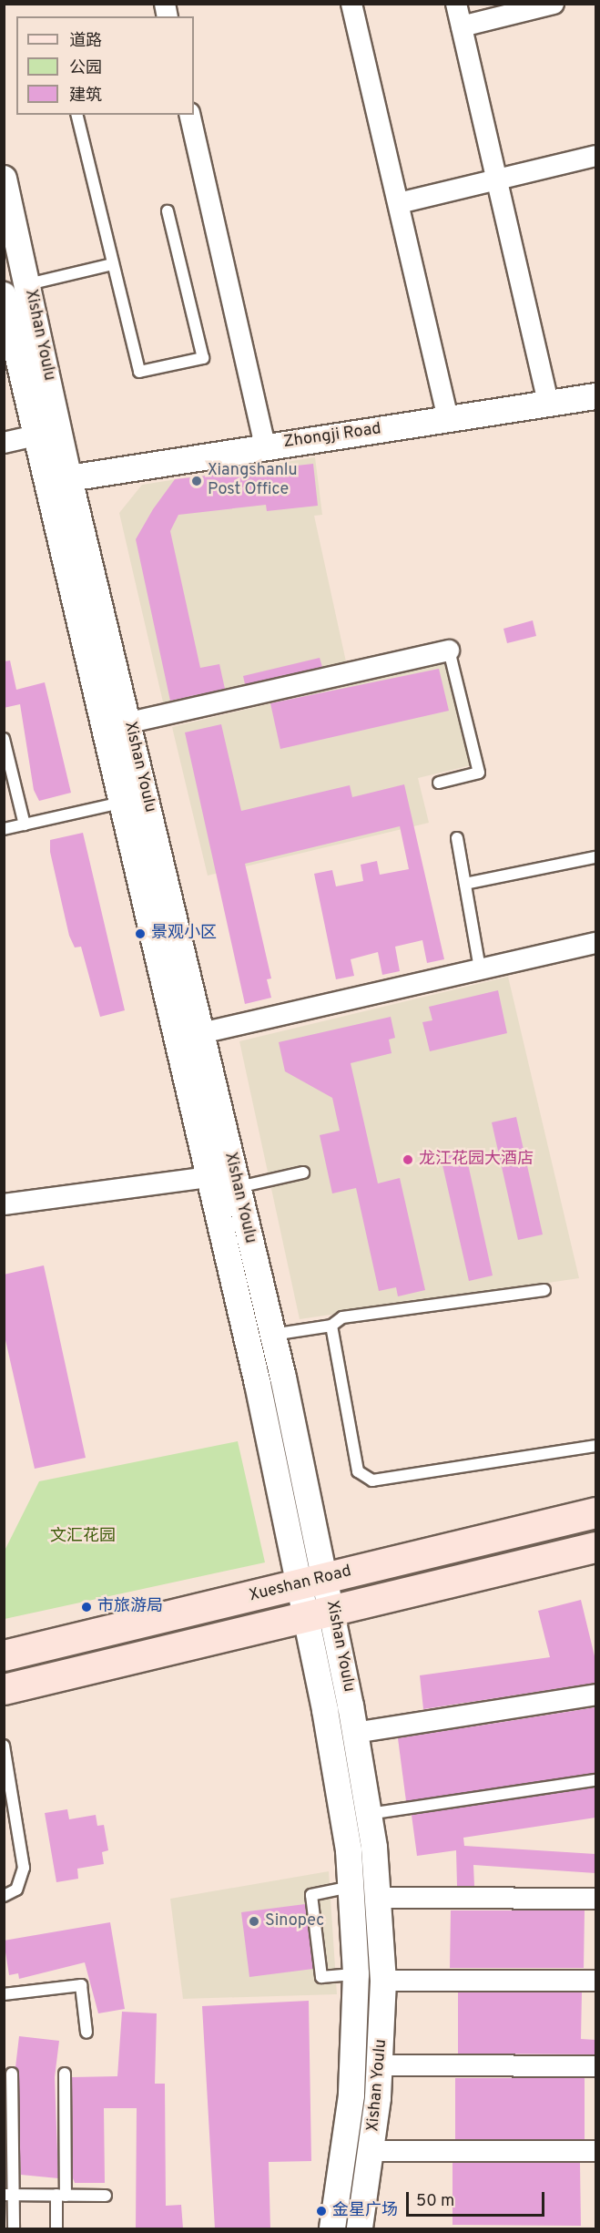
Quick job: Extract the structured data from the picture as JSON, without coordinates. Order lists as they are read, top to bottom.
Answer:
{
  "streets": {
    "main road": ["Xueshan Road"],
    "street": ["Xishan Youlu", "Zhongji Road"]
  },
  "crossings": [
    ["Xishan Youlu", "Zhongji Road"],
    ["Xishan Youlu", "Xueshan Road"]
  ],
  "parks": ["文汇花园"],
  "places": [
    "Xiangshanlu Post Office",
    "景观小区",
    "龙江花园大酒店",
    "市旅游局",
    "Sinopec",
    "金星广场"
  ],
  "legend": ["道路", "公园", "建筑"],
  "scale_bar": "50 m"
}
